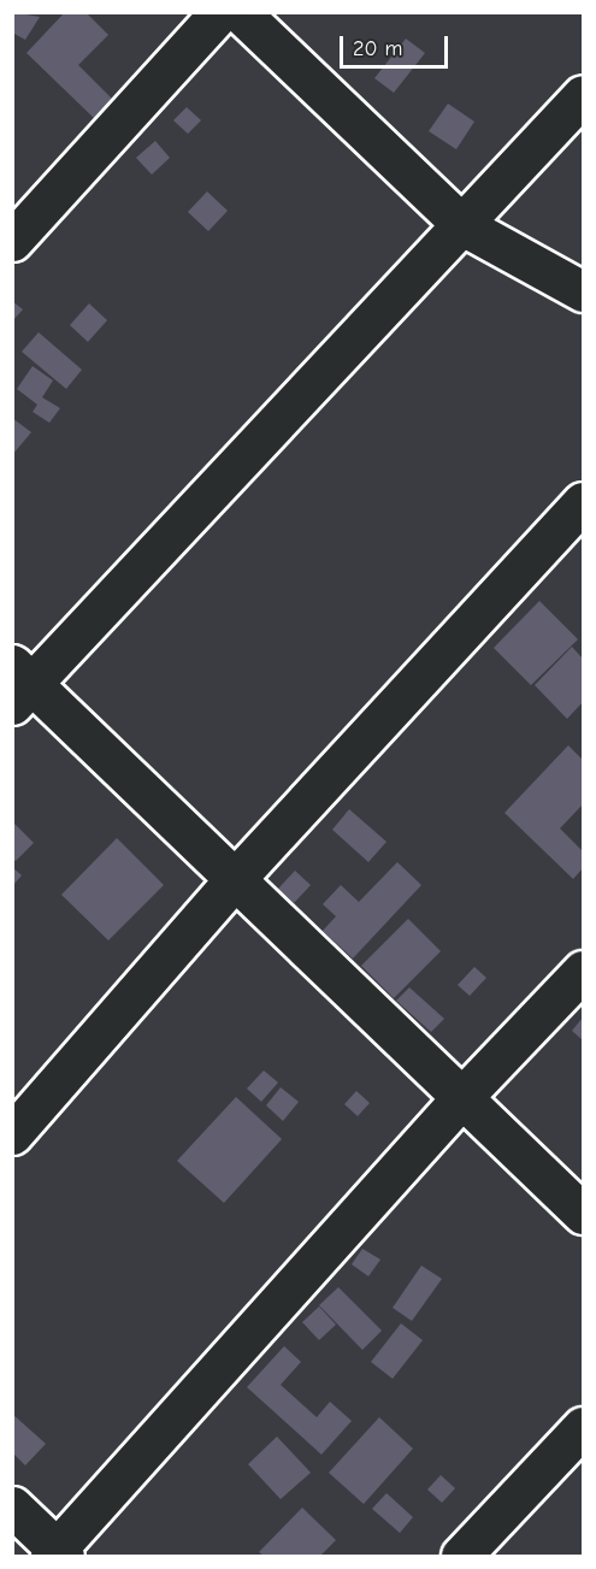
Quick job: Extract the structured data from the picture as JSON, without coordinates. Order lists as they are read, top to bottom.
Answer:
{
  "scale_bar": "20 m"
}
